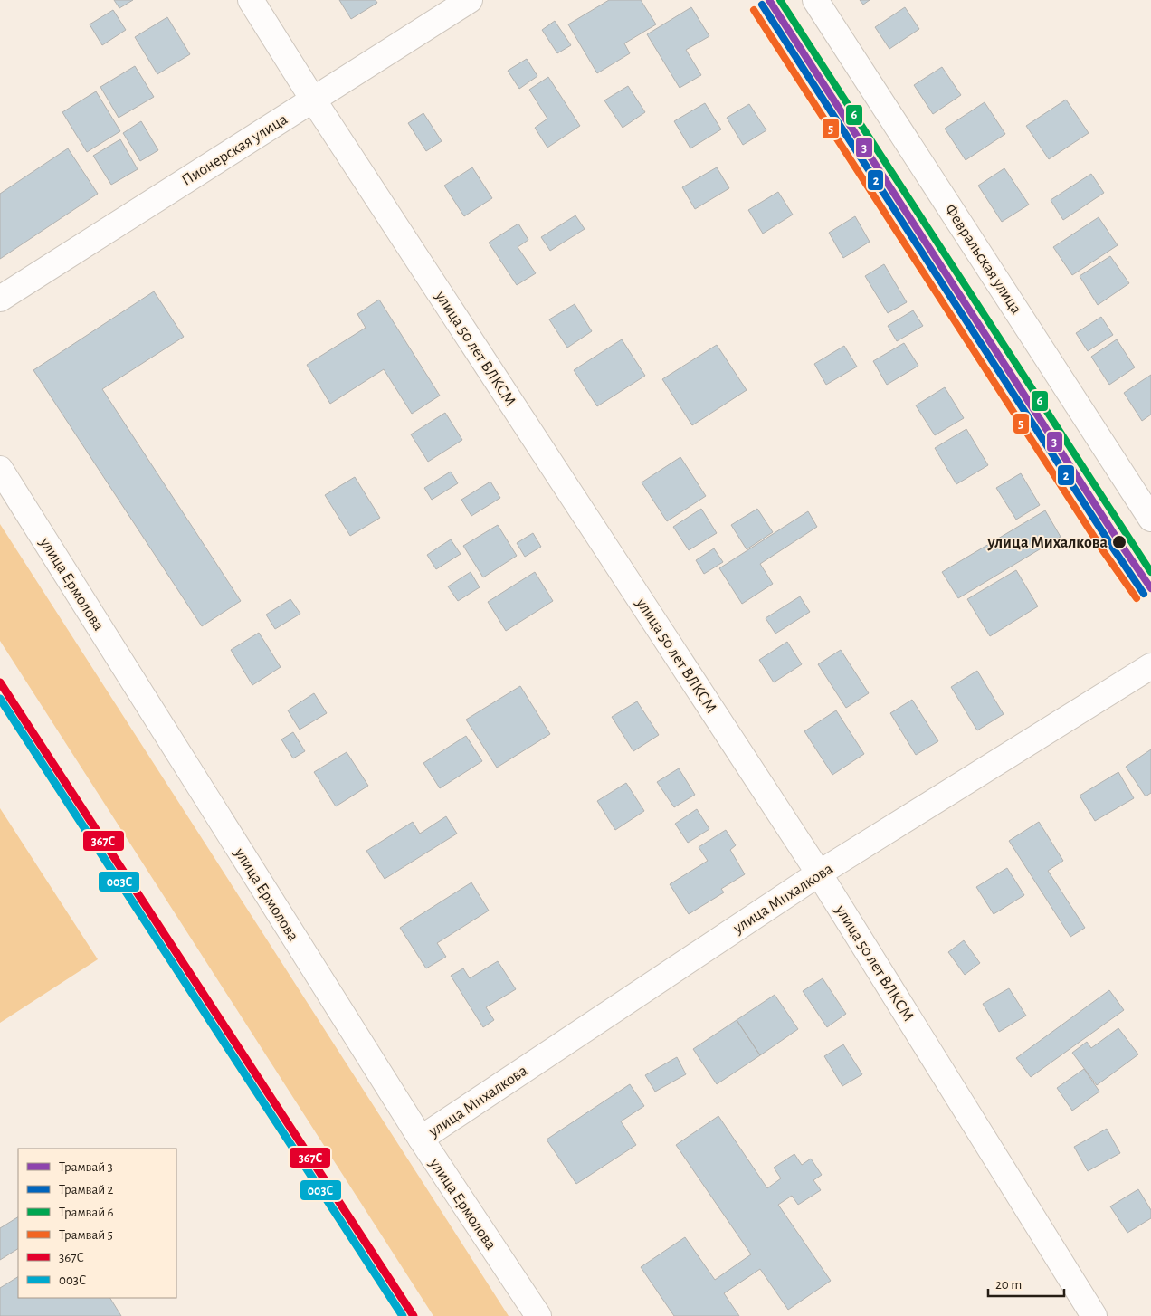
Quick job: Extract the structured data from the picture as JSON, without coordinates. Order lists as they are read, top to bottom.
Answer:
{
  "streets": {
    "street": [
      "Пионерская улица",
      "Февральская улица",
      "улица 50 лет ВЛКСМ",
      "улица Ермолова",
      "улица Михалкова"
    ]
  },
  "crossings": [
    ["Пионерская улица", "улица 50 лет ВЛКСМ"],
    ["улица 50 лет ВЛКСМ", "улица Михалкова"],
    ["улица Ермолова", "улица Михалкова"]
  ],
  "places": ["улица Михалкова"],
  "lines": [
    "tram line 3",
    "tram line 6",
    "tram line 2",
    "tram line 5",
    "transit line 367С",
    "transit line 003С"
  ],
  "legend": [
    "Трамвай 3",
    "Трамвай 2",
    "Трамвай 6",
    "Трамвай 5",
    "367С",
    "003С"
  ],
  "scale_bar": "20 m"
}
